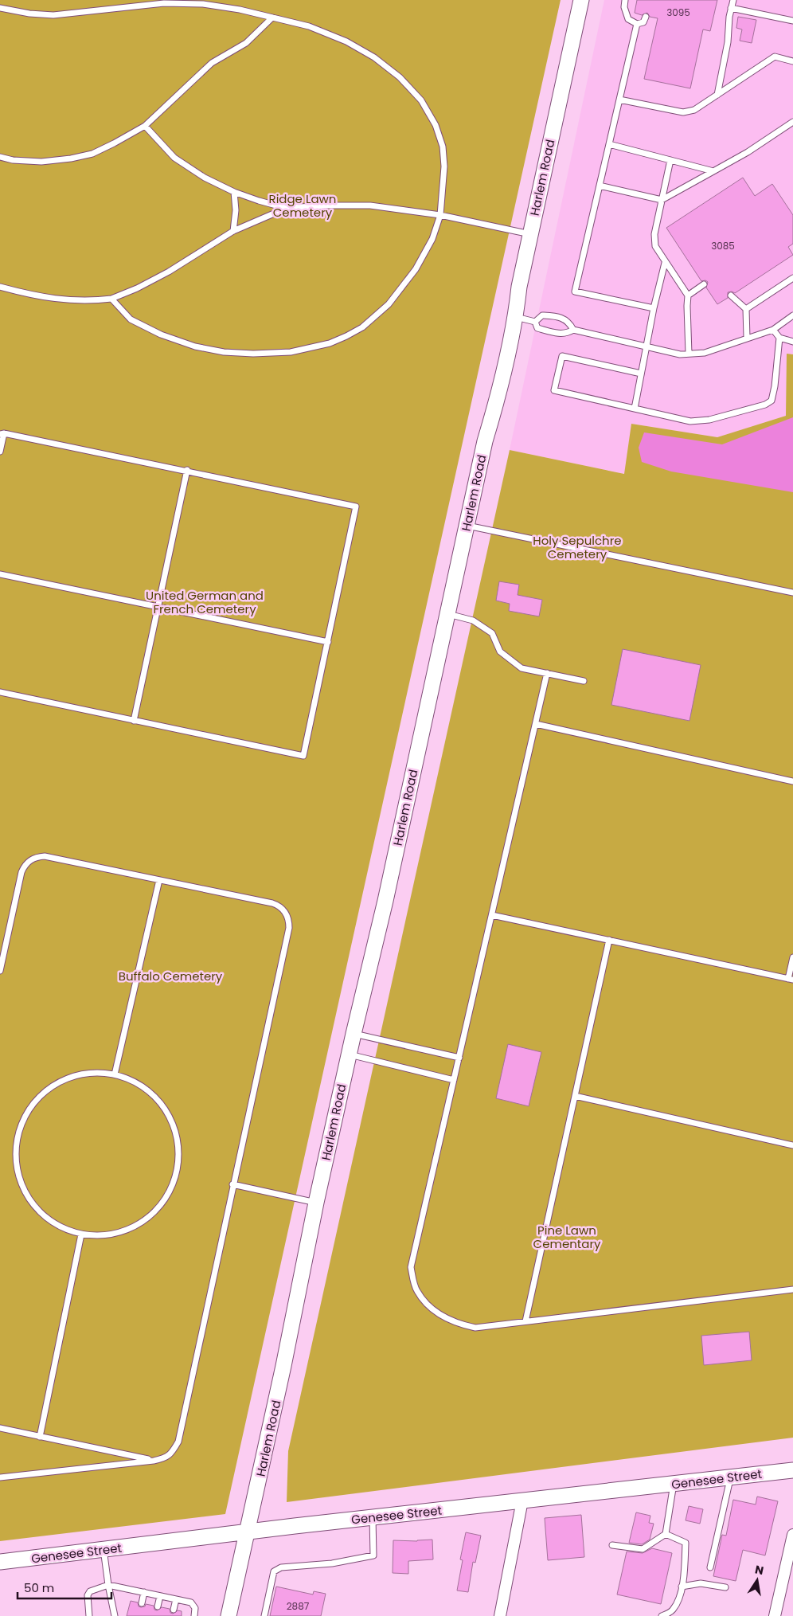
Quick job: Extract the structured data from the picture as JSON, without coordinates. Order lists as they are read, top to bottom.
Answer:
{
  "streets": {
    "main road": ["Harlem Road", "Genesee Street"]
  },
  "crossings": [
    ["Harlem Road", "Genesee Street"]
  ],
  "parks": [
    "Ridge Lawn Cemetery",
    "Holy Sepulchre Cemetery",
    "United German and French Cemetery",
    "Buffalo Cemetery",
    "Pine Lawn Cementary"
  ],
  "house_numbers": ["3095", "3085", "2887"],
  "scale_bar": "50 m",
  "north": "top"
}
